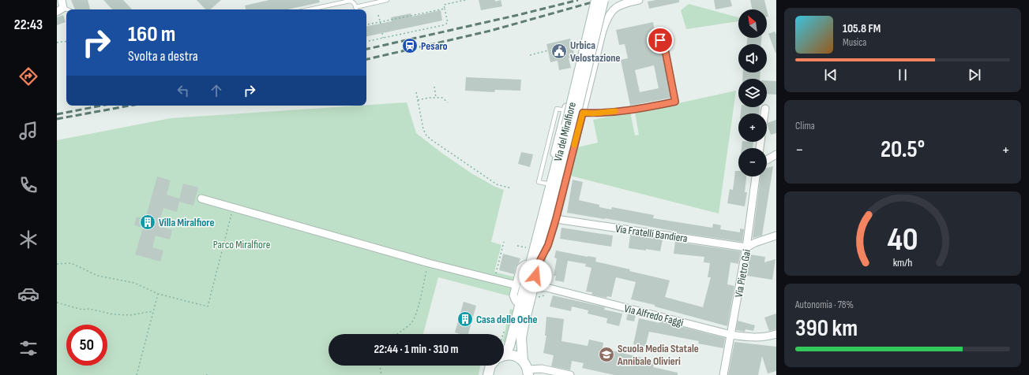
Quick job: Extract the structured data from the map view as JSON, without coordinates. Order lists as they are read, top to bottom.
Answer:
{
  "streets": {
    "main road": ["Via del Miralfiore"],
    "street": ["Via Fratelli Bandiera", "Via Pietro Gai", "Via Alfredo Faggi"]
  },
  "crossings": [
    ["Via del Miralfiore", "Via Alfredo Faggi"],
    ["Via Fratelli Bandiera", "Via Pietro Gai"],
    ["Via Pietro Gai", "Via Alfredo Faggi"]
  ],
  "parks": ["Parco Miralfiore"],
  "places": {
    "station": ["Pesaro"],
    "public building": ["Urbica Velostazione"],
    "building": ["Villa Miralfiore", "Casa delle Oche"],
    "school or university": ["Scuola Media Statale Annibale Olivieri"]
  },
  "north": "top left",
  "page": {
    "tabs": "22:43",
    "map_buttons": ["+", "−"],
    "turn": ["160 m", "Svolta a destra"],
    "song": ["105.8 FM", "Musica"],
    "tile": [
      "Clima",
      ["Autonomia · 78%", "390 km"]
    ],
    "heat": ["−", "20.5°", "+"],
    "limit": "50",
    "trip": "22:44 · 1 min · 310 m",
    "gauge": ["40", "km/h"]
  }
}
